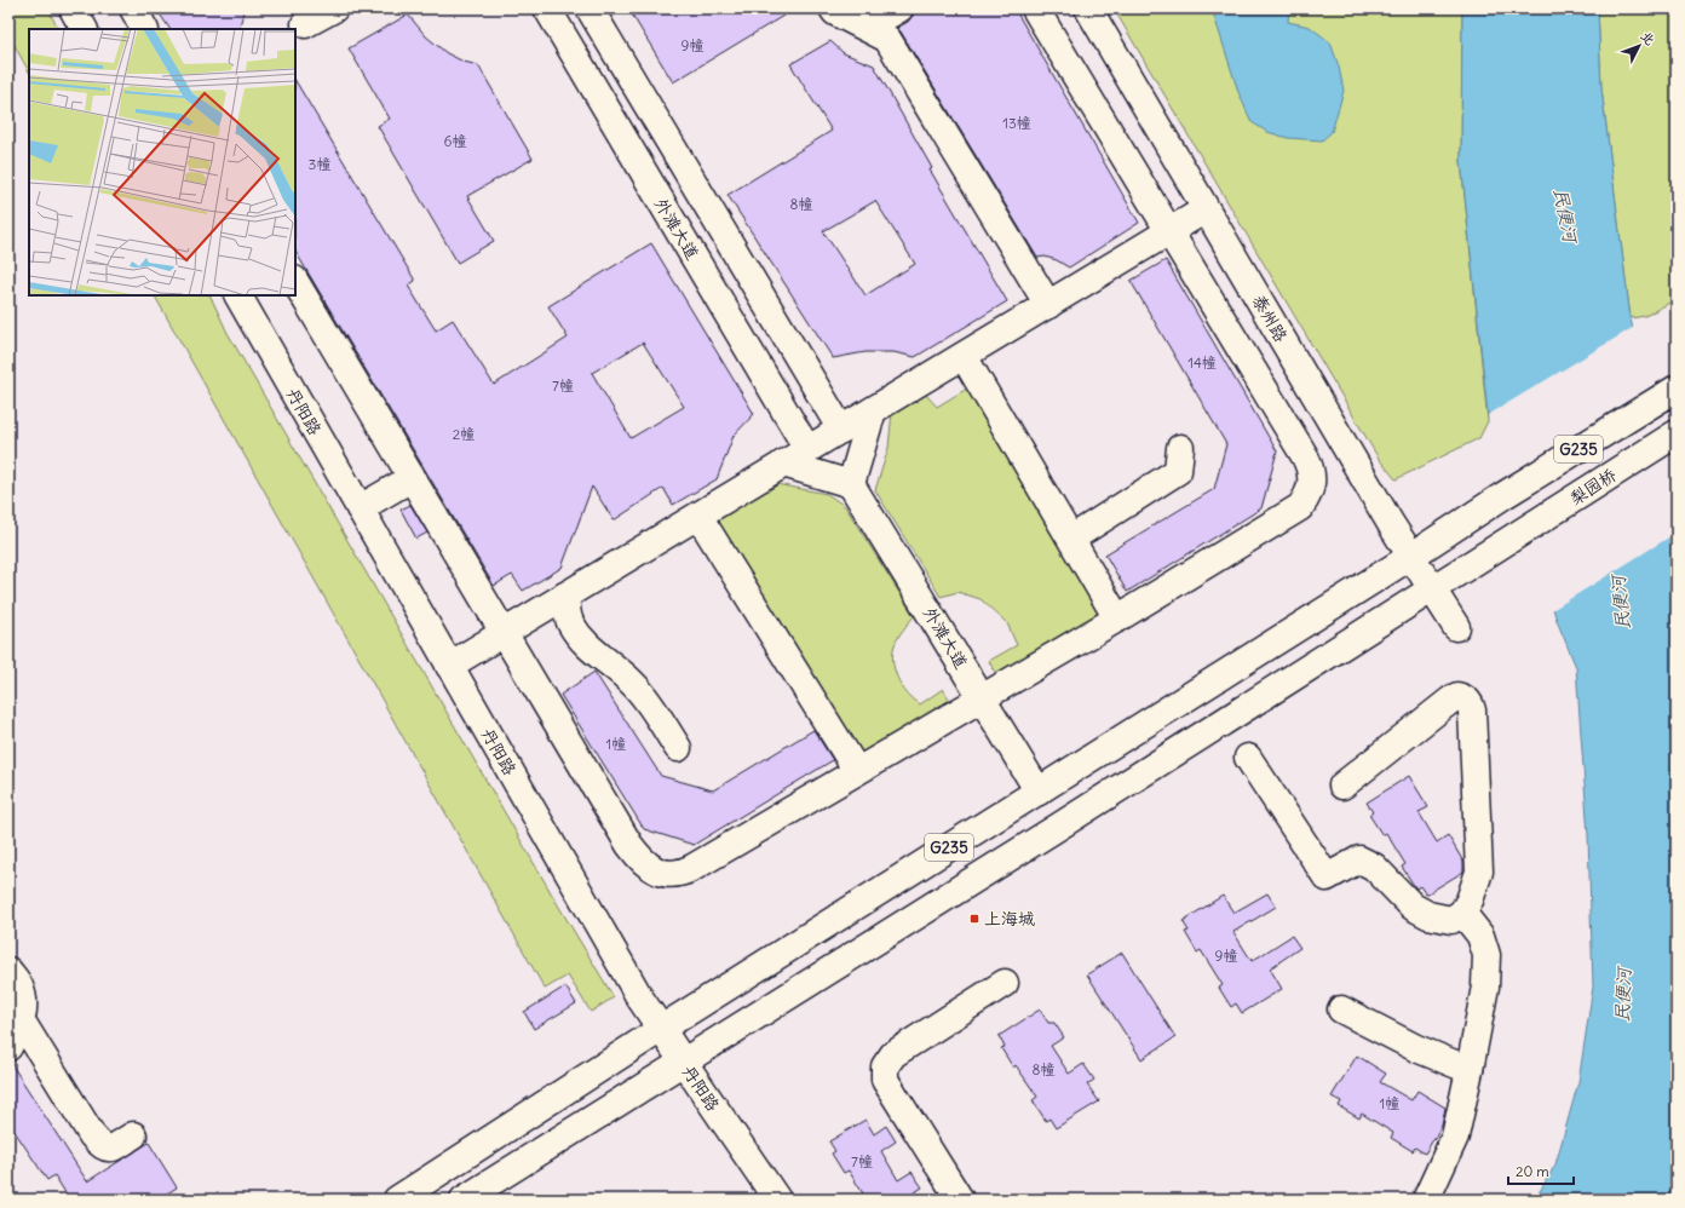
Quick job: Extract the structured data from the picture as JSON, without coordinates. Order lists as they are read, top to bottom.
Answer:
{
  "streets": {
    "main road": [
      "外滩大道",
      "泰州路",
      "丹阳路",
      "G235",
      "梨园桥"
    ]
  },
  "crossings": [
    ["外滩大道", "G235"],
    ["泰州路", "G235"],
    ["泰州路", "梨园桥"],
    ["丹阳路", "G235"],
    ["G235", "梨园桥"]
  ],
  "water": ["民便河"],
  "places": {
    "transit": ["上海城"]
  },
  "house_numbers": [
    "9幢",
    "13幢",
    "6幢",
    "3幢",
    "8幢",
    "14幢",
    "7幢",
    "2幢",
    "1幢",
    "9幢",
    "8幢",
    "1幢",
    "7幢"
  ],
  "scale_bar": "20 m",
  "north": "top right"
}
